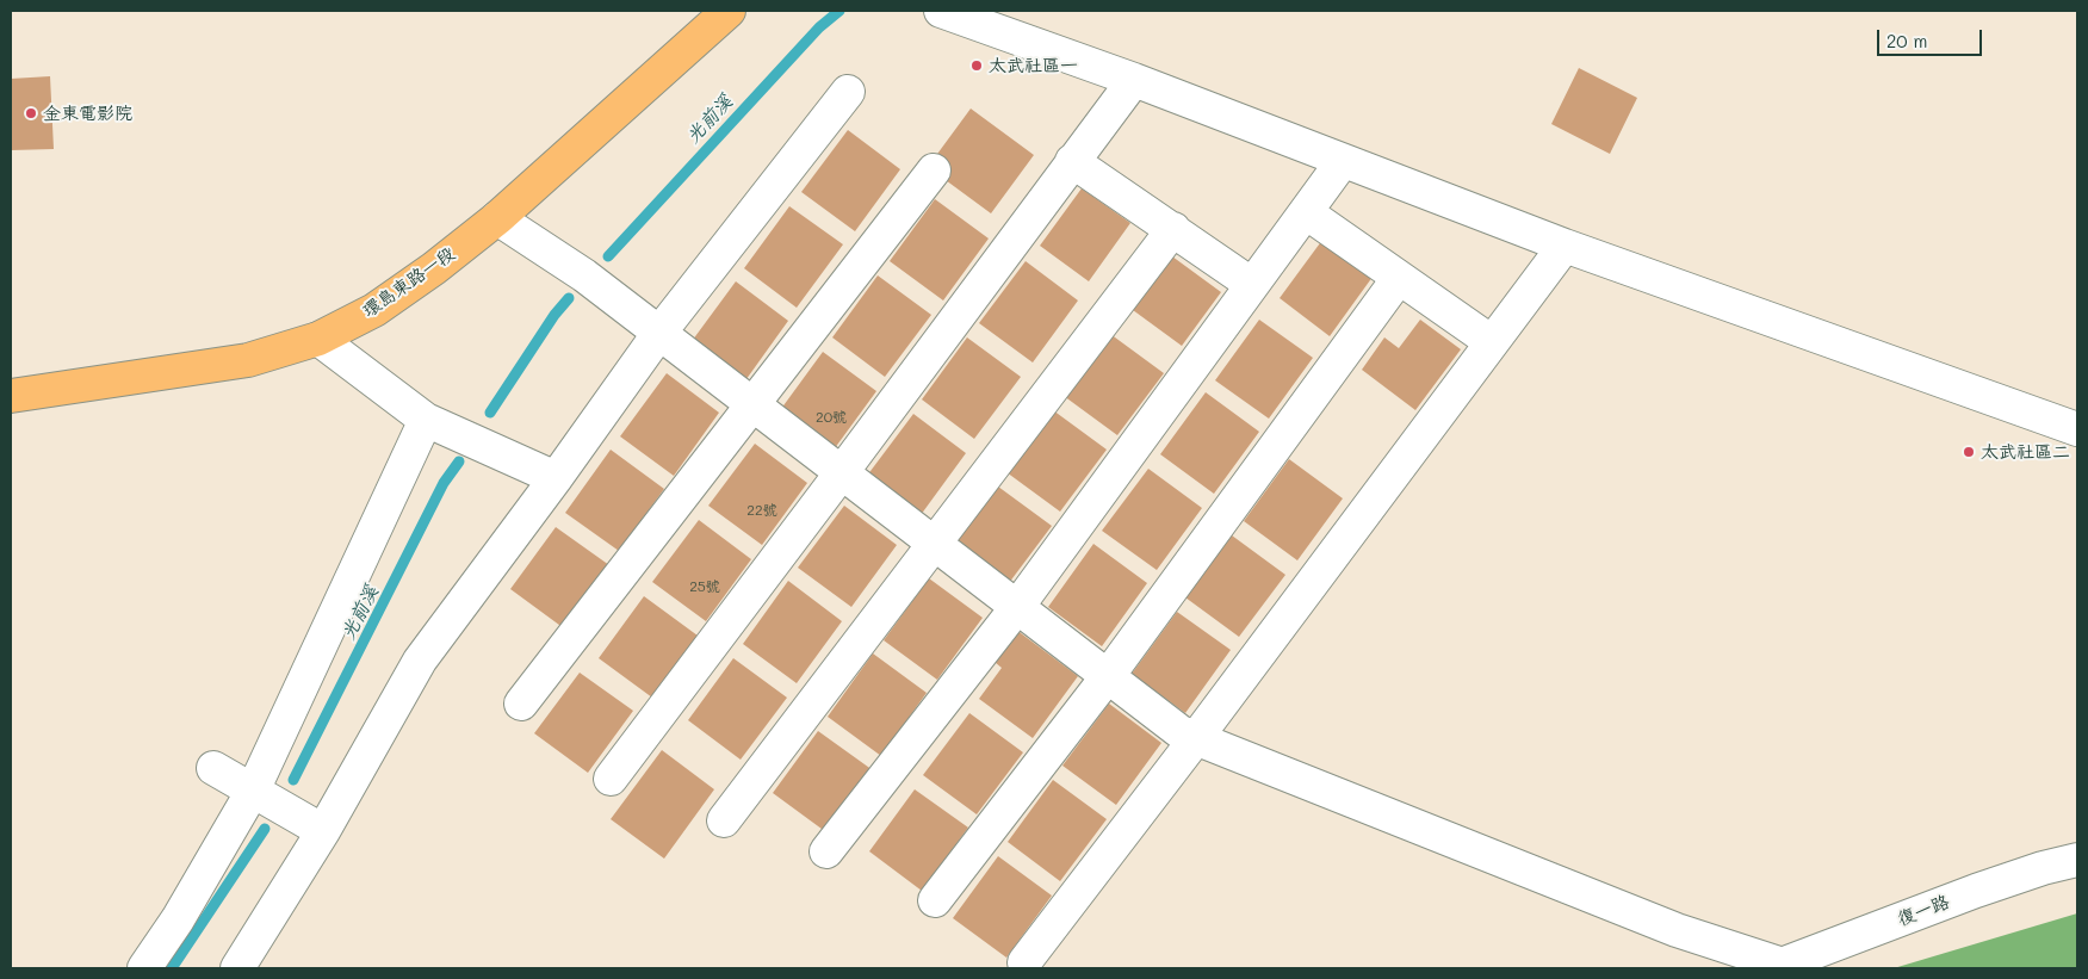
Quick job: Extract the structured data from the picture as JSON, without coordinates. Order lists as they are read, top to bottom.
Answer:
{
  "streets": {
    "main road": ["環島東路一段"],
    "street": ["復一路"]
  },
  "water": ["光前溪"],
  "places": ["太武社區一", "金東電影院", "太武社區二"],
  "house_numbers": ["20號", "22號", "25號"],
  "scale_bar": "20 m"
}
